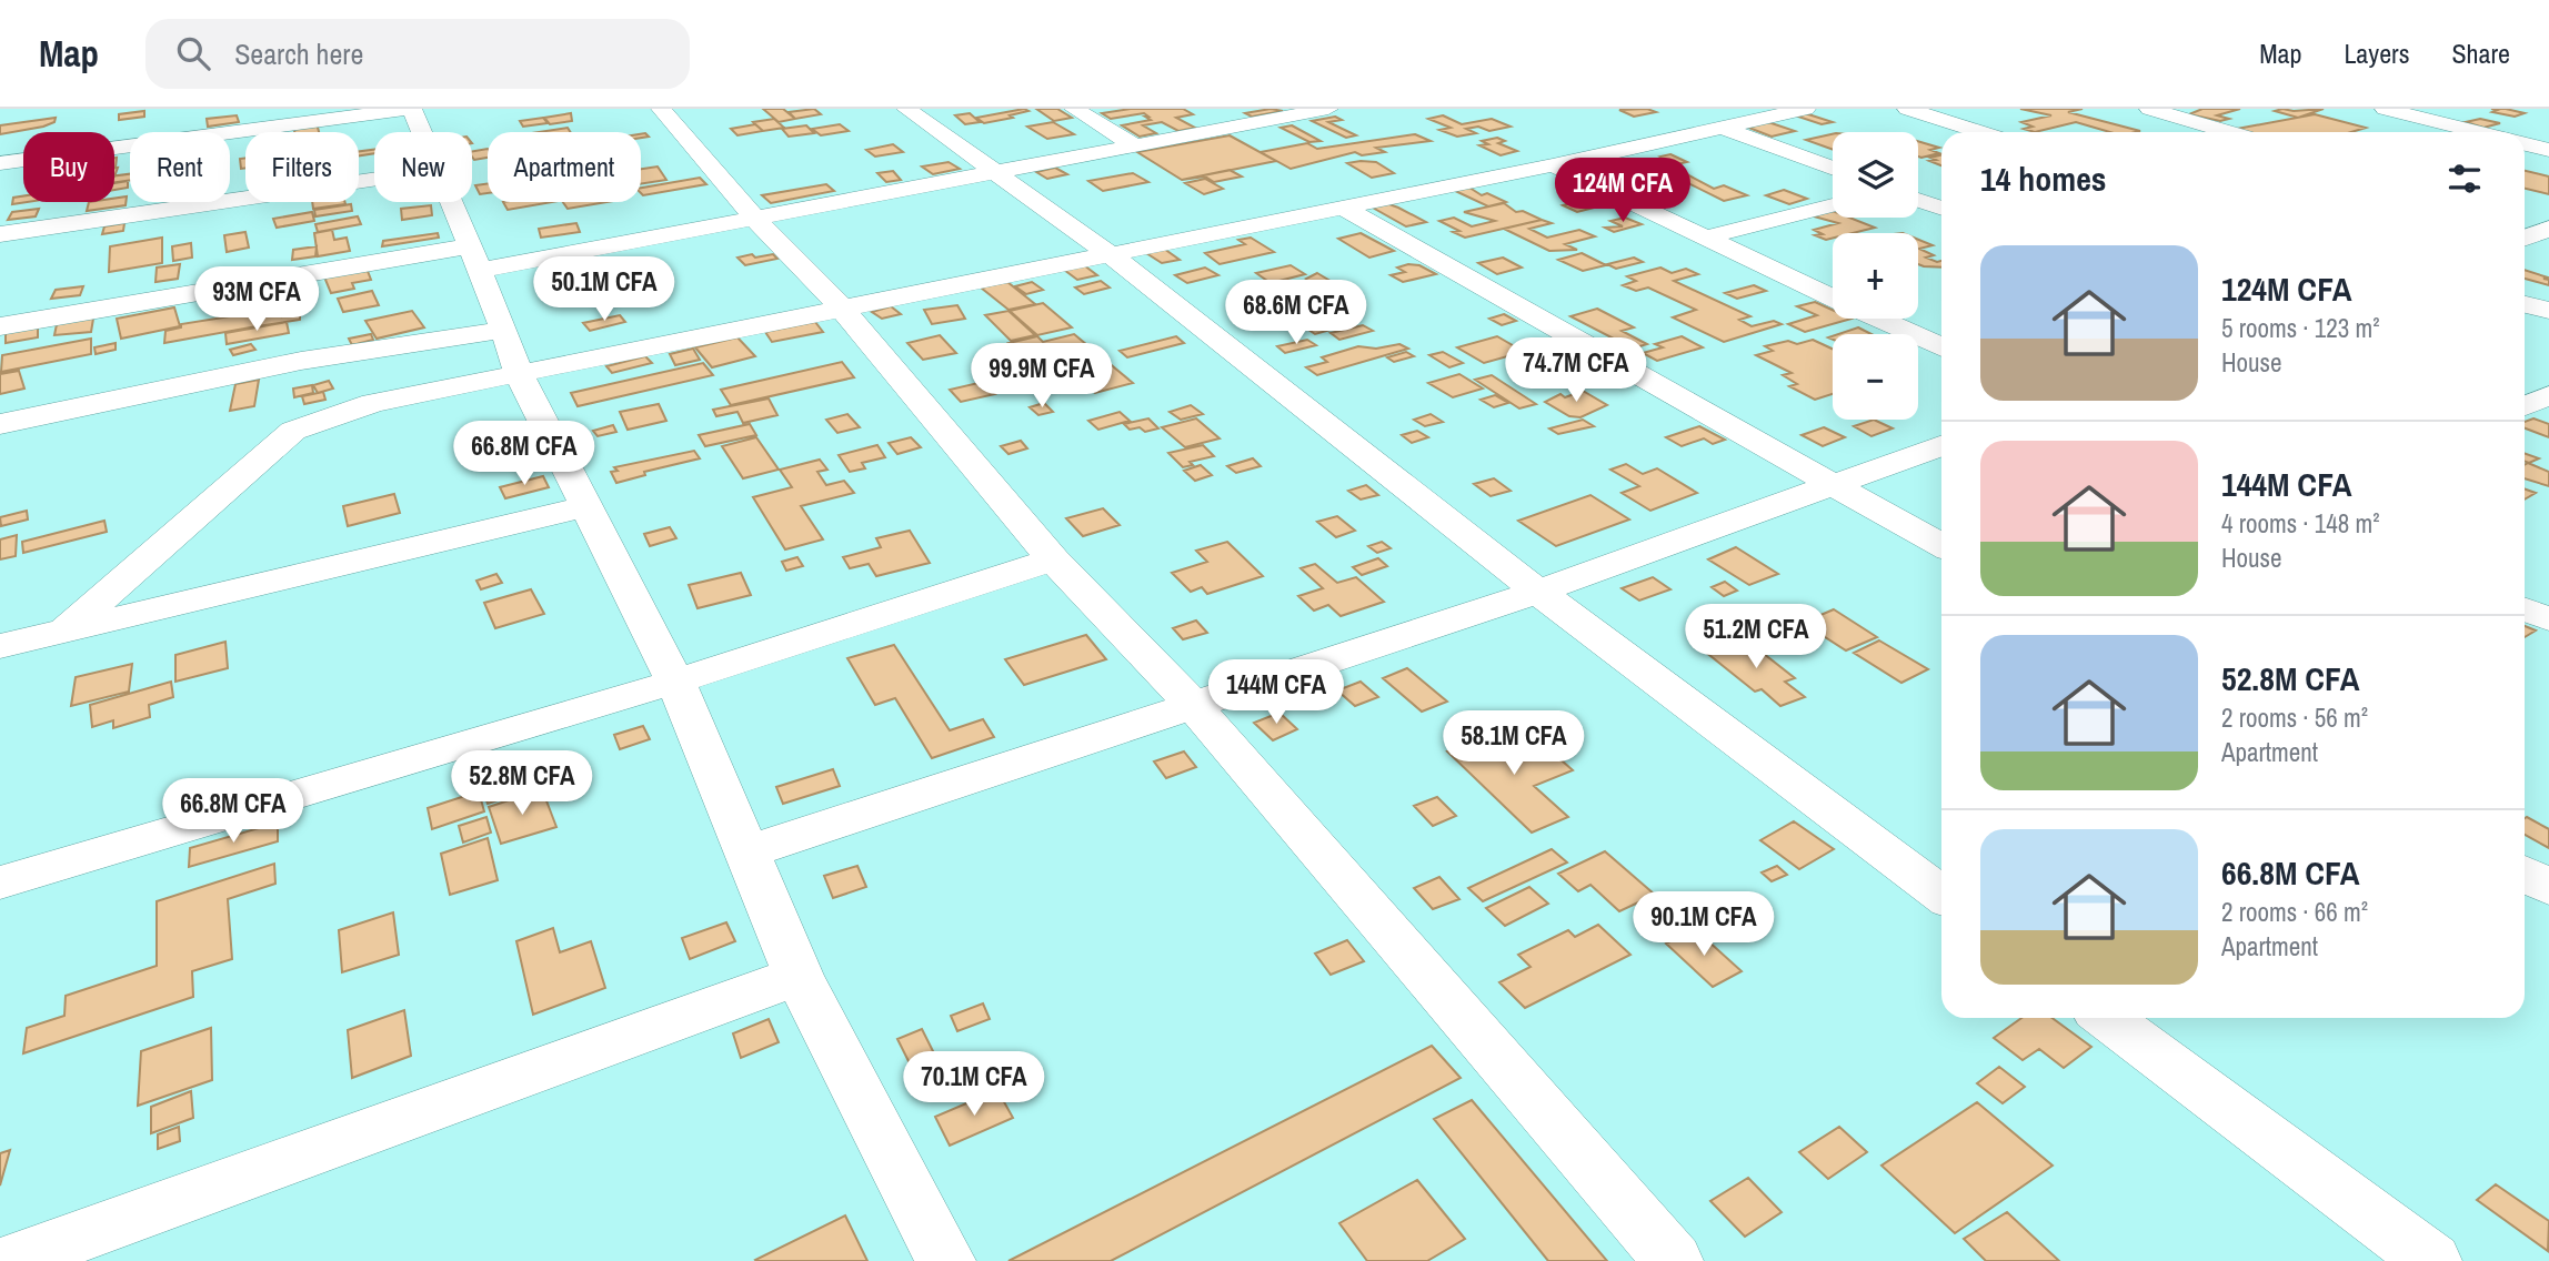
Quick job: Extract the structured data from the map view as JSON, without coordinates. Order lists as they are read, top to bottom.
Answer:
{
  "page": {
    "header": "Map",
    "search": "Search here",
    "nav": ["Map", "Layers", "Share"],
    "map_buttons": ["+", "−"],
    "chip": [
      "Buy",
      "Rent",
      "Filters",
      "New",
      "Apartment"
    ],
    "heading": "14 homes",
    "price": [
      "124M CFA",
      "50.1M CFA",
      "93M CFA",
      "68.6M CFA",
      "74.7M CFA",
      "99.9M CFA",
      "66.8M CFA",
      "51.2M CFA",
      "144M CFA",
      "58.1M CFA",
      "52.8M CFA",
      "66.8M CFA",
      "90.1M CFA",
      "70.1M CFA"
    ],
    "list": [
      {
        "name": "124M CFA",
        "note": "5 rooms · 123 m² · House"
      },
      {
        "name": "144M CFA",
        "note": "4 rooms · 148 m² · House"
      },
      {
        "name": "52.8M CFA",
        "note": "2 rooms · 56 m² · Apartment"
      },
      {
        "name": "66.8M CFA",
        "note": "2 rooms · 66 m² · Apartment"
      }
    ]
  }
}
